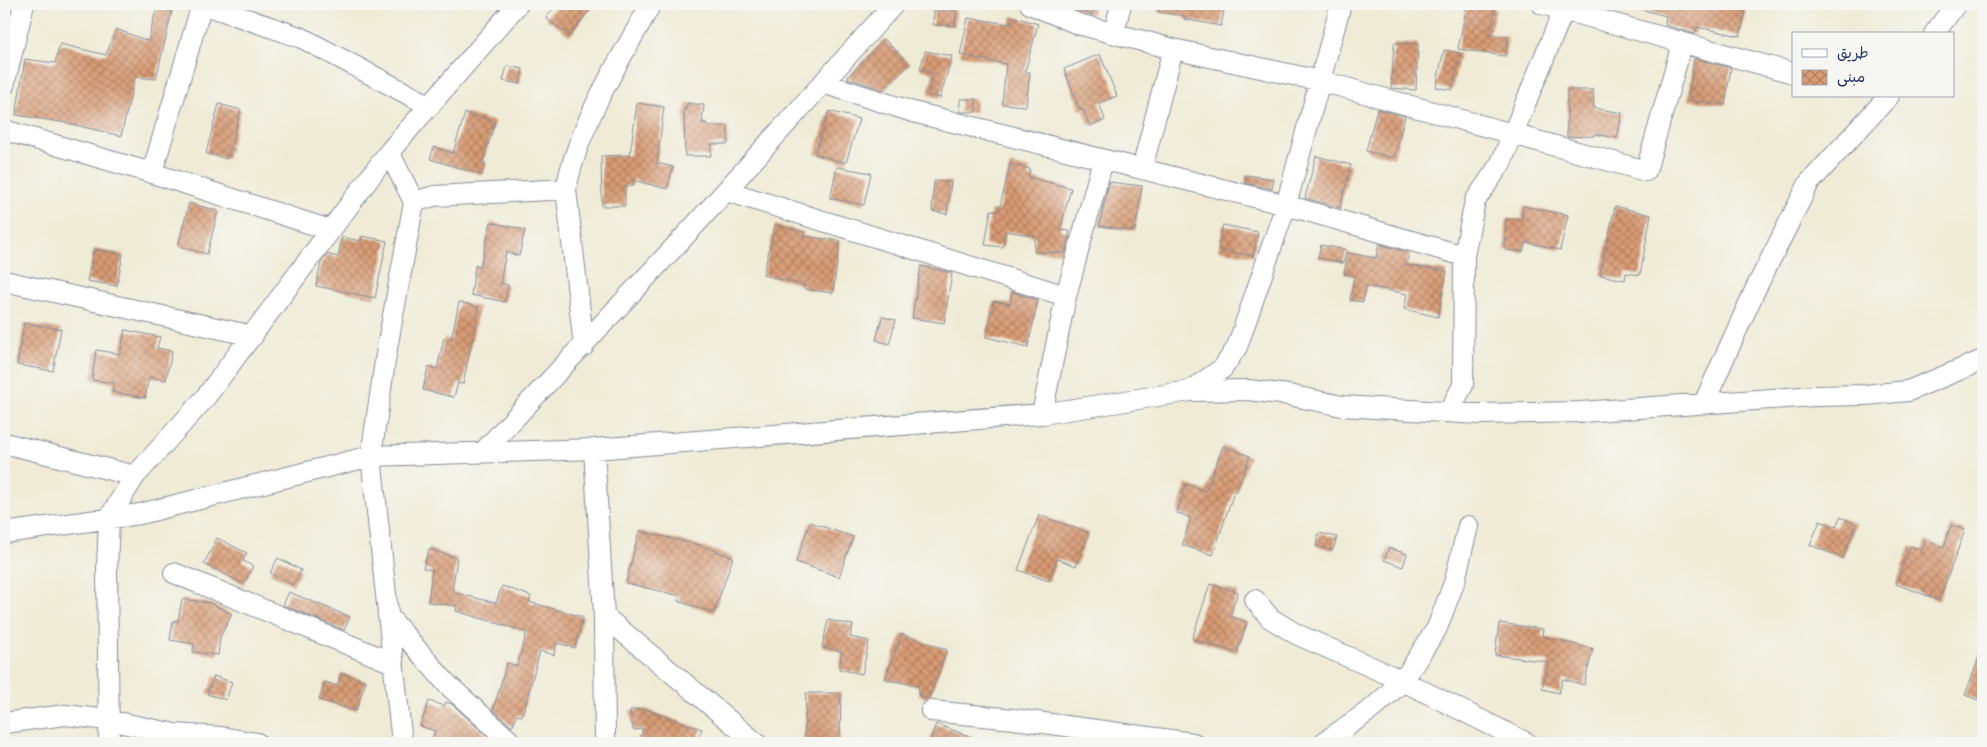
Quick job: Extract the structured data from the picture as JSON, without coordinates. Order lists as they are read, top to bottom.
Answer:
{
  "legend": ["طريق", "مبنى"]
}
